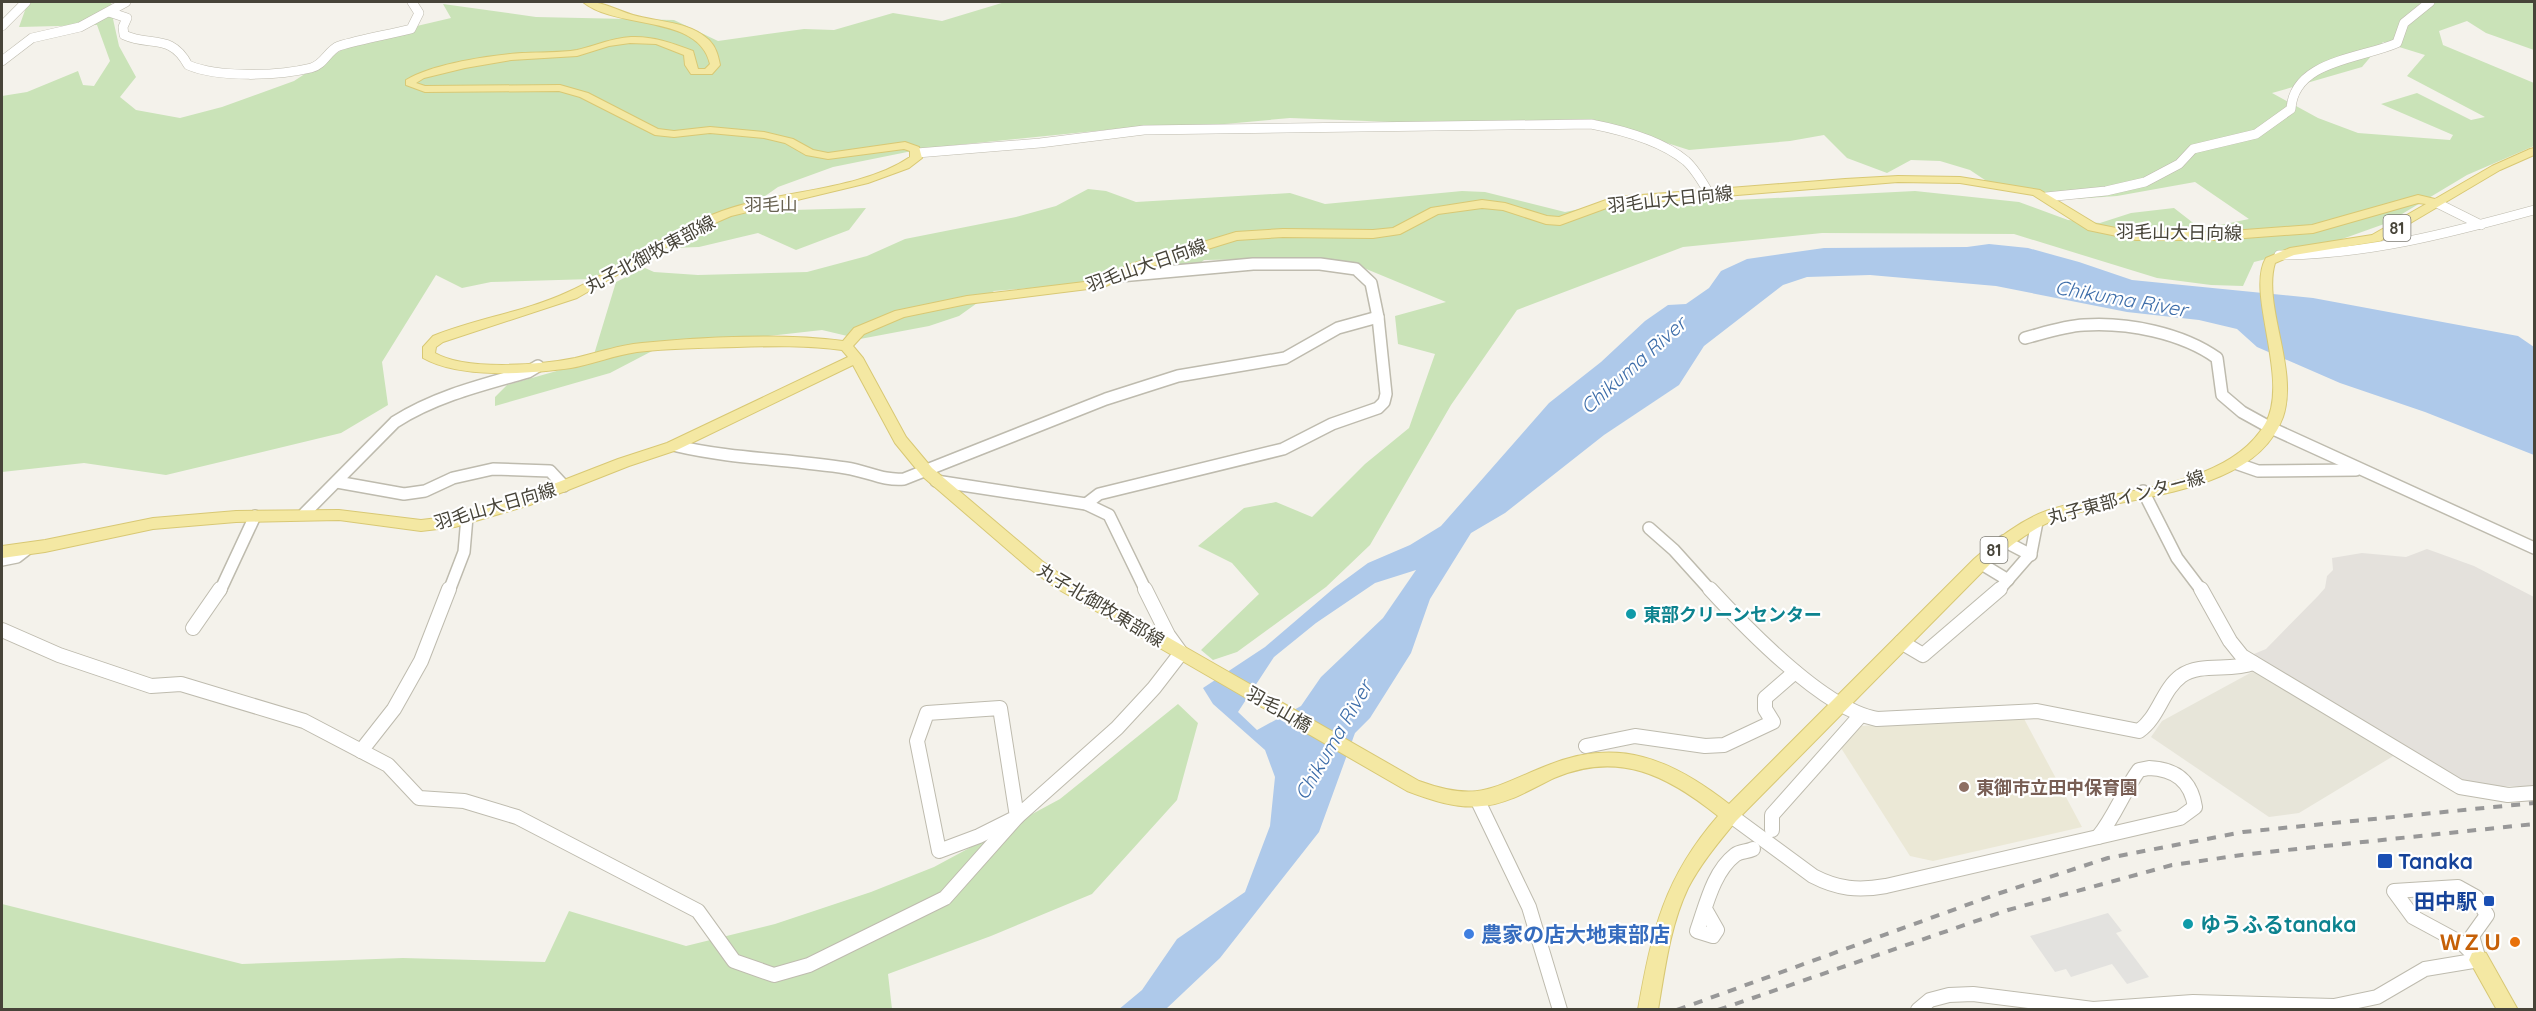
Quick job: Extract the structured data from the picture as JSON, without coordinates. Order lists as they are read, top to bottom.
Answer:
{
  "streets": {
    "main road": [
      "羽毛山大日向線",
      "81",
      "丸子北御牧東部線",
      "丸子東部インター線",
      "羽毛山橋"
    ]
  },
  "crossings": [
    ["羽毛山大日向線", "81"],
    ["羽毛山大日向線", "丸子北御牧東部線"],
    ["81", "丸子東部インター線"],
    ["丸子北御牧東部線", "羽毛山橋"]
  ],
  "districts": ["羽毛山"],
  "water": ["Chikuma River"],
  "places": {
    "other": [
      "東部クリーンセンター",
      "東御市立田中保育園",
      "ゆうふるtanaka",
      "農家の店大地東部店",
      "ＷＺＵ"
    ],
    "transit": ["Tanaka", "田中駅"]
  }
}
